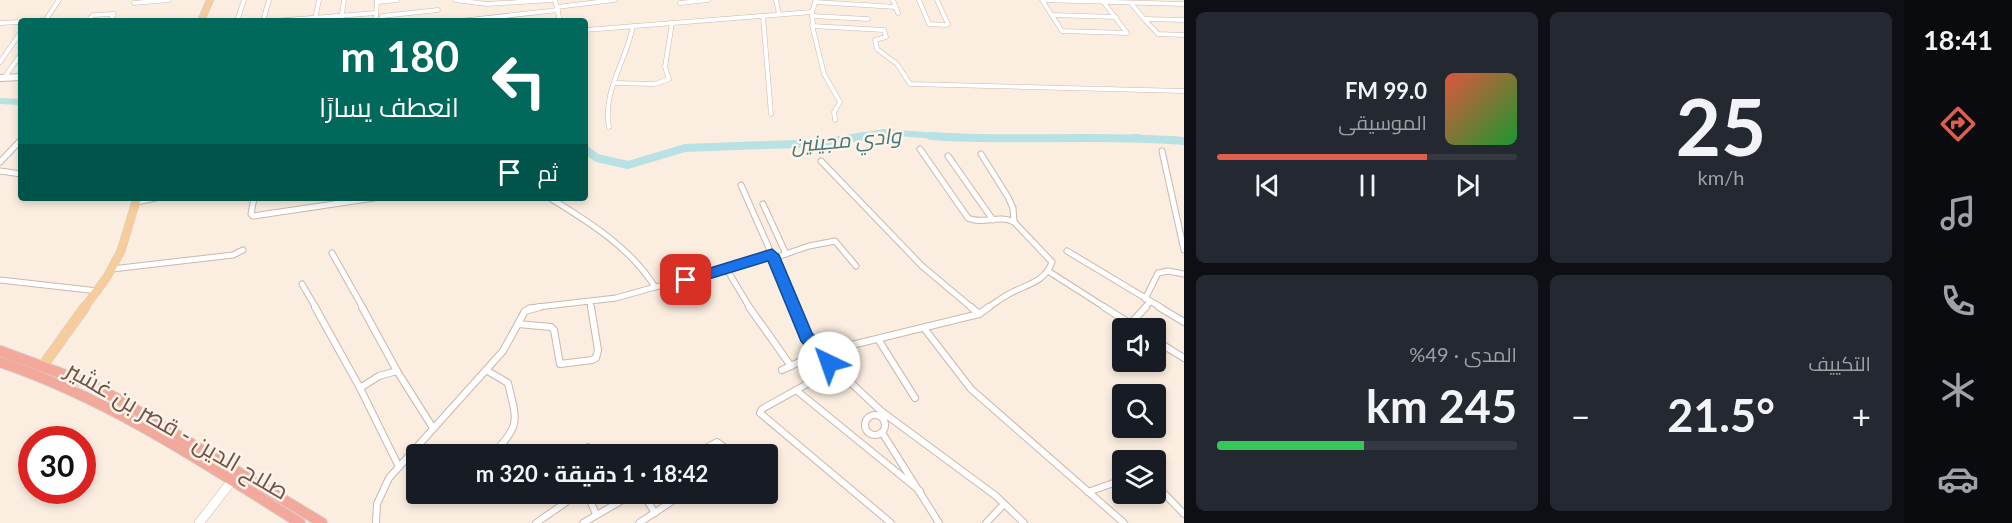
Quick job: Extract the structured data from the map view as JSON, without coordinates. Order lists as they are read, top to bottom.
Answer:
{
  "streets": {
    "highway": ["صلاح الدين - قصر بن غشير"]
  },
  "water": ["وادي مجينين"],
  "page": {
    "tabs": "18:41",
    "tile": [
      ["25", "km/h"],
      "التكييف",
      ["المدى · 49%", "245 km"]
    ],
    "turn": ["180 m", "انعطف يسارًا"],
    "song": ["99.0 FM", "الموسيقى"],
    "then": "ثم",
    "heat": ["−", "21.5°", "+"],
    "limit": "30",
    "trip": "18:42 · 1 دقيقة · 320 m"
  }
}
